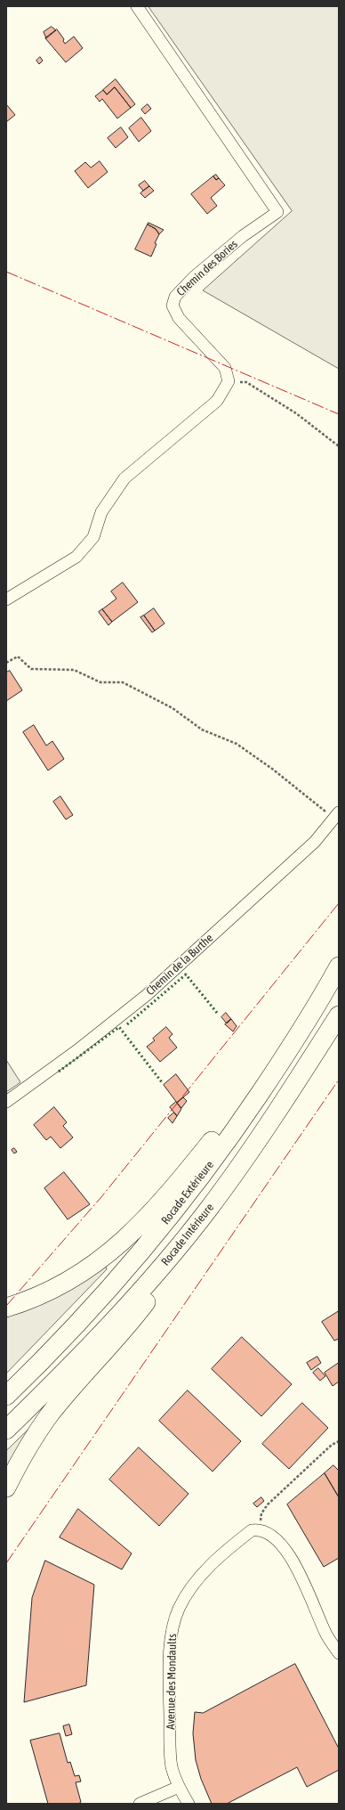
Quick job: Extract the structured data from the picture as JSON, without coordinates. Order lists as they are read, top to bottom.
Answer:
{
  "streets": {
    "highway": ["Rocade Extérieure", "Rocade Intérieure"],
    "street": ["Chemin des Bories", "Chemin de la Burthe", "Avenue des Mondaults"]
  }
}
